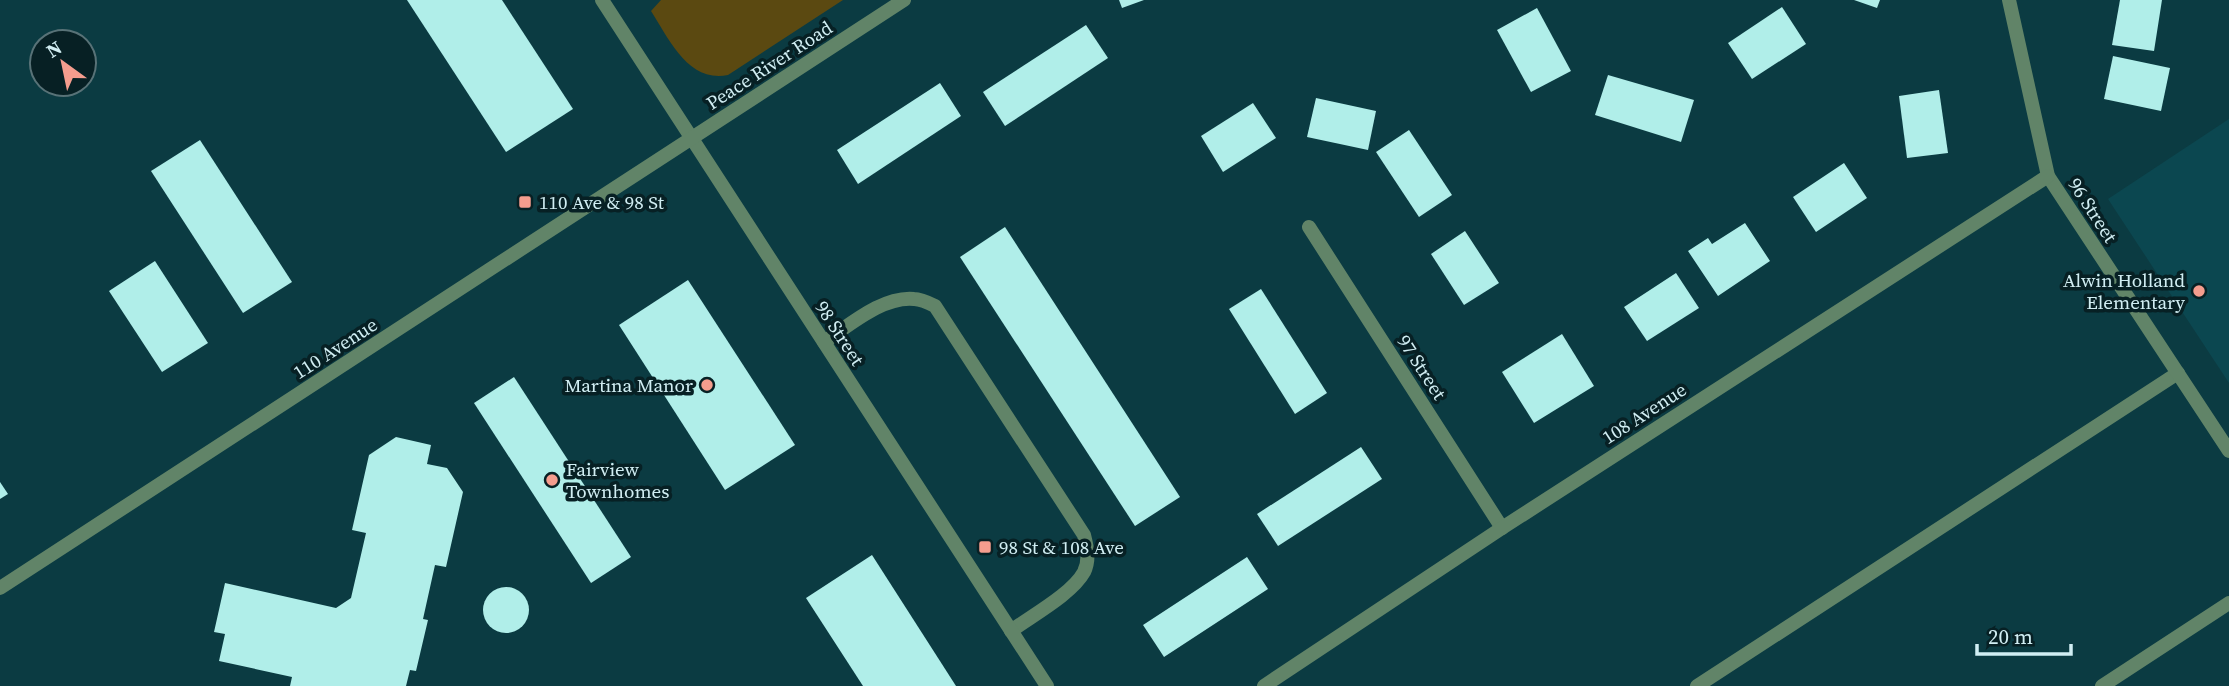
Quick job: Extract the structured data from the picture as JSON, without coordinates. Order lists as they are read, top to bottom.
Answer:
{
  "streets": {
    "street": [
      "Peace River Road",
      "96 Street",
      "98 Street",
      "110 Avenue",
      "97 Street",
      "108 Avenue"
    ]
  },
  "crossings": [
    ["Peace River Road", "98 Street"],
    ["Peace River Road", "110 Avenue"],
    ["96 Street", "108 Avenue"],
    ["98 Street", "110 Avenue"],
    ["97 Street", "108 Avenue"]
  ],
  "places": {
    "transit": ["110 Ave & 98 St", "98 St & 108 Ave"],
    "other": ["Alwin Holland Elementary", "Martina Manor", "Fairview Townhomes"]
  },
  "scale_bar": "20 m",
  "north": "top left"
}
